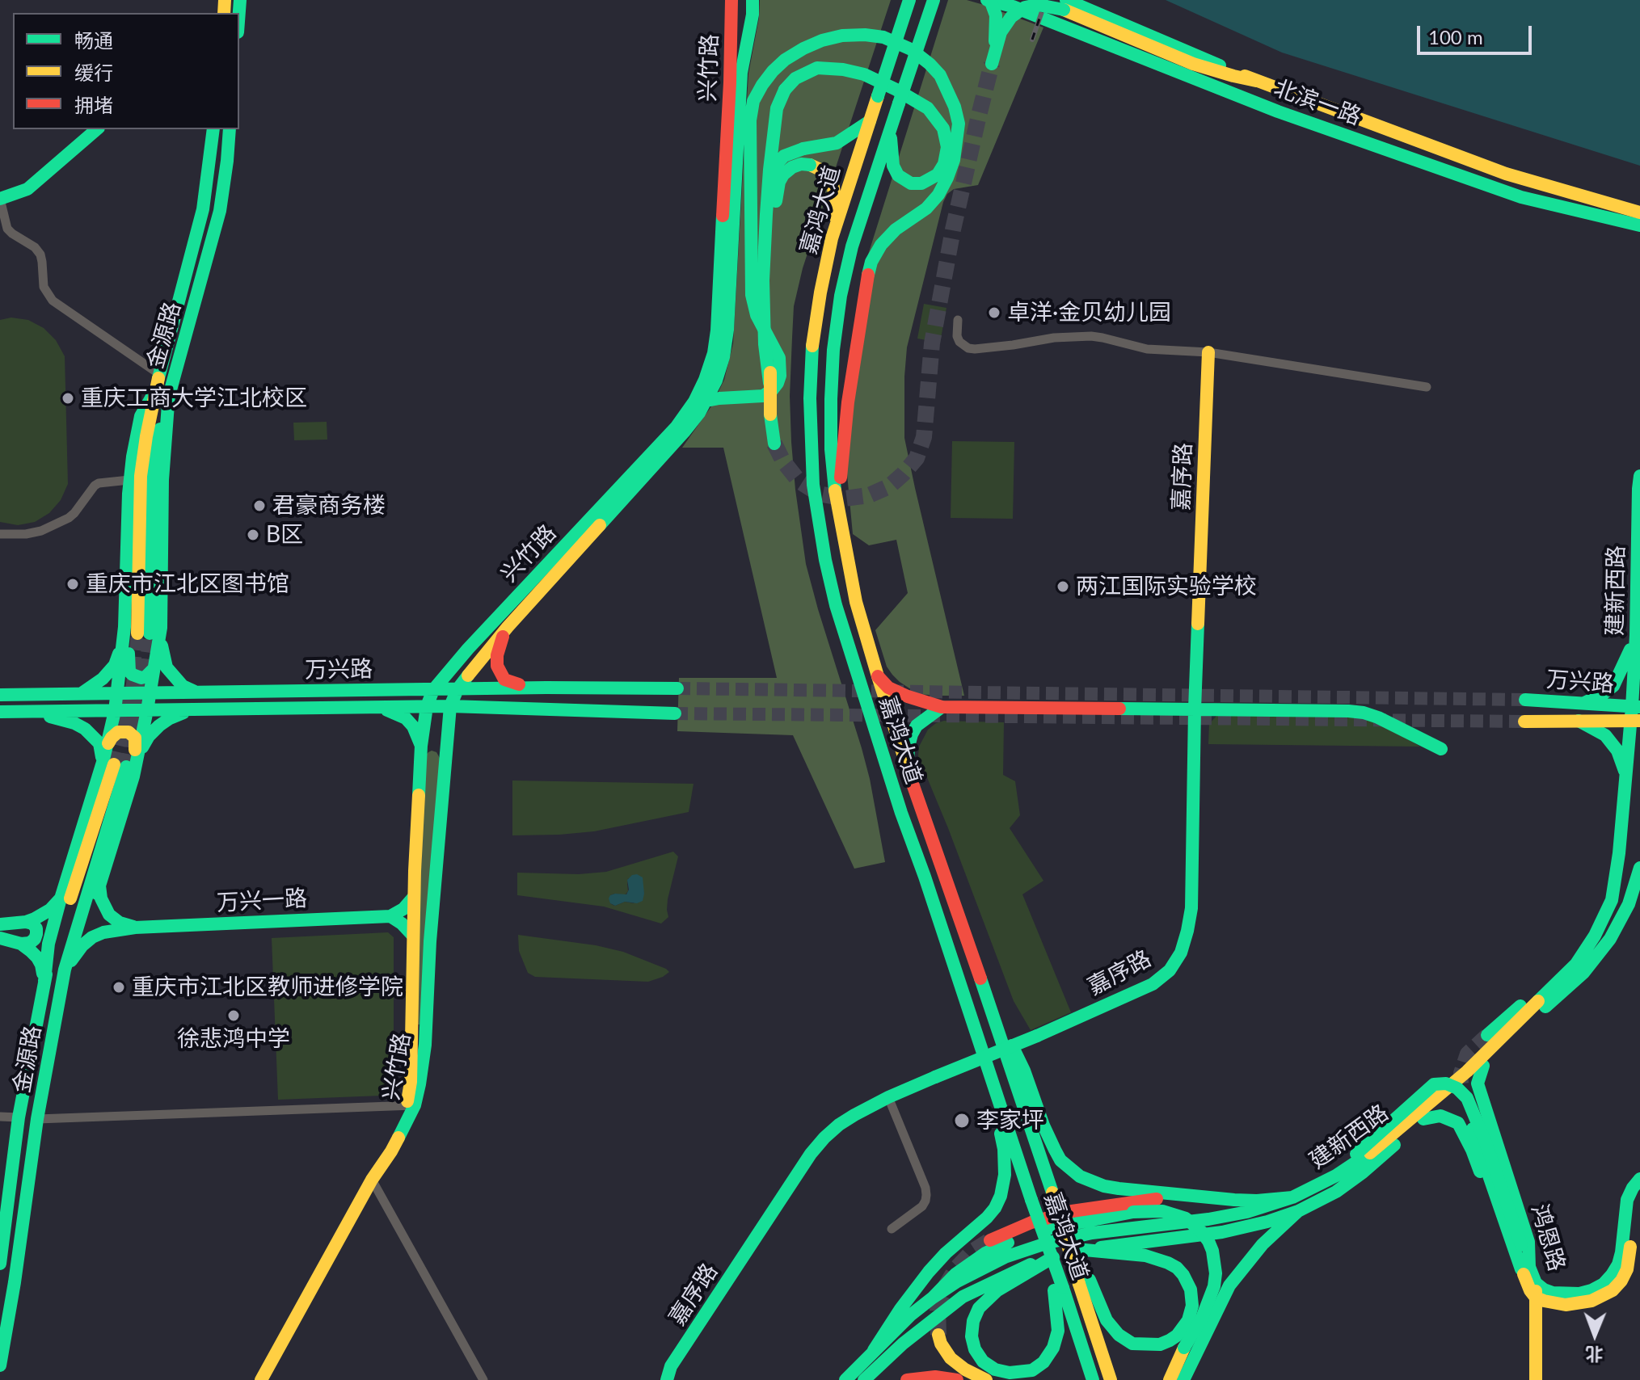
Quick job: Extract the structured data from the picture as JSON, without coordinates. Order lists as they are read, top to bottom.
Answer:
{
  "streets": {
    "main road": [
      "兴竹路",
      "北滨一路",
      "嘉鸿大道",
      "金源路",
      "嘉序路",
      "建新西路",
      "万兴路",
      "万兴一路",
      "鸿恩路"
    ]
  },
  "crossings": [
    ["兴竹路", "万兴路"],
    ["金源路", "万兴一路"],
    ["建新西路", "万兴路"],
    ["建新西路", "鸿恩路"]
  ],
  "places": [
    "卓洋·金贝幼儿园",
    "重庆工商大学江北校区",
    "君豪商务楼",
    "B区",
    "重庆市江北区图书馆",
    "两江国际实验学校",
    "重庆市江北区教师进修学院",
    "徐悲鸿中学",
    "李家坪"
  ],
  "legend": ["畅通", "缓行", "拥堵"],
  "scale_bar": "100 m",
  "north": "bottom"
}
